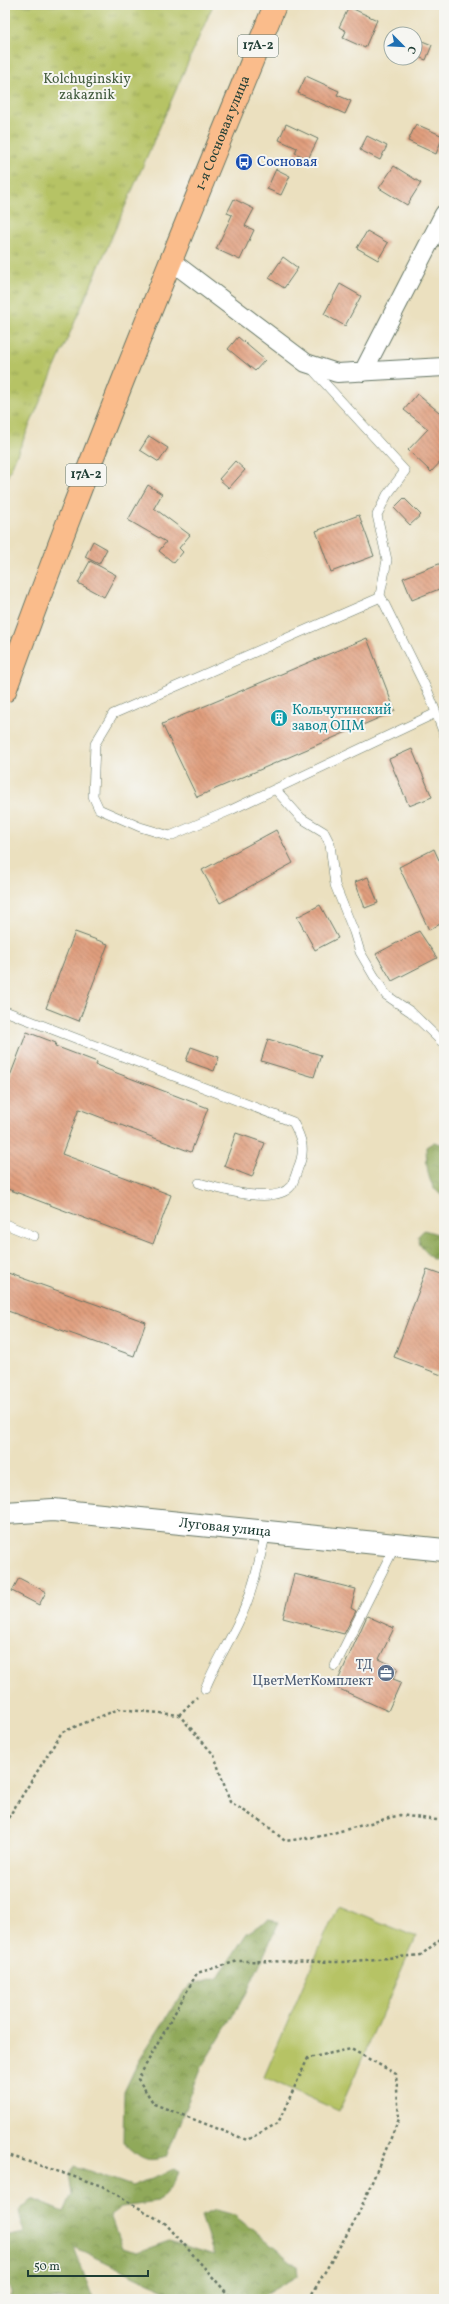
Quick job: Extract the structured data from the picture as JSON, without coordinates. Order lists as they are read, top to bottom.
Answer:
{
  "streets": {
    "main road": ["17А-2", "1-я Сосновая улица"],
    "street": ["Луговая улица"]
  },
  "crossings": [
    ["17А-2", "1-я Сосновая улица"]
  ],
  "parks": ["Kolchuginskiy zakaznik"],
  "places": {
    "bus stop": ["Сосновая"],
    "building": ["Кольчугинский завод ОЦМ"],
    "office": ["ТД ЦветМетКомплект"]
  },
  "scale_bar": "50 m",
  "north": "bottom right"
}
